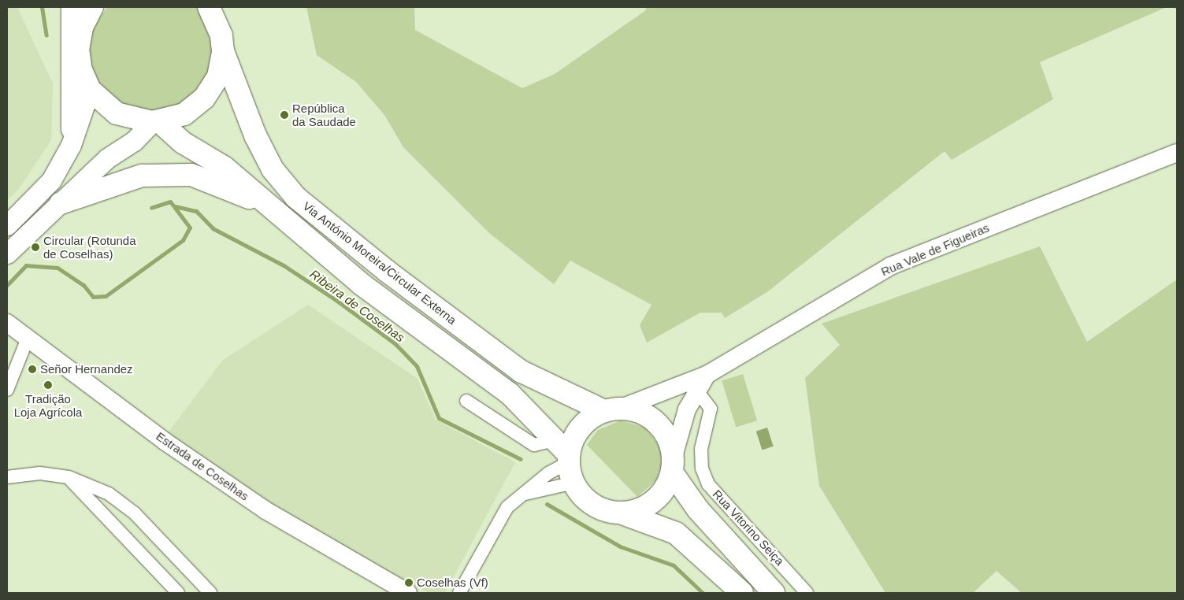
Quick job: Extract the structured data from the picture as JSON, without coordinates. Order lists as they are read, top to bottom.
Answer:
{
  "streets": {
    "highway": ["Via António Moreira/Circular Externa"],
    "street": ["Rua Vale de Figueiras", "Estrada de Coselhas", "Rua Vitorino Seiça"]
  },
  "crossings": [
    ["Rua Vale de Figueiras", "Via António Moreira/Circular Externa"],
    ["Rua Vale de Figueiras", "Rua Vitorino Seiça"]
  ],
  "water": ["Ribeira de Coselhas"],
  "places": [
    "República da Saudade",
    "Circular (Rotunda de Coselhas)",
    "Señor Hernandez",
    "Tradição Loja Agrícola",
    "Coselhas (Vf)"
  ]
}
